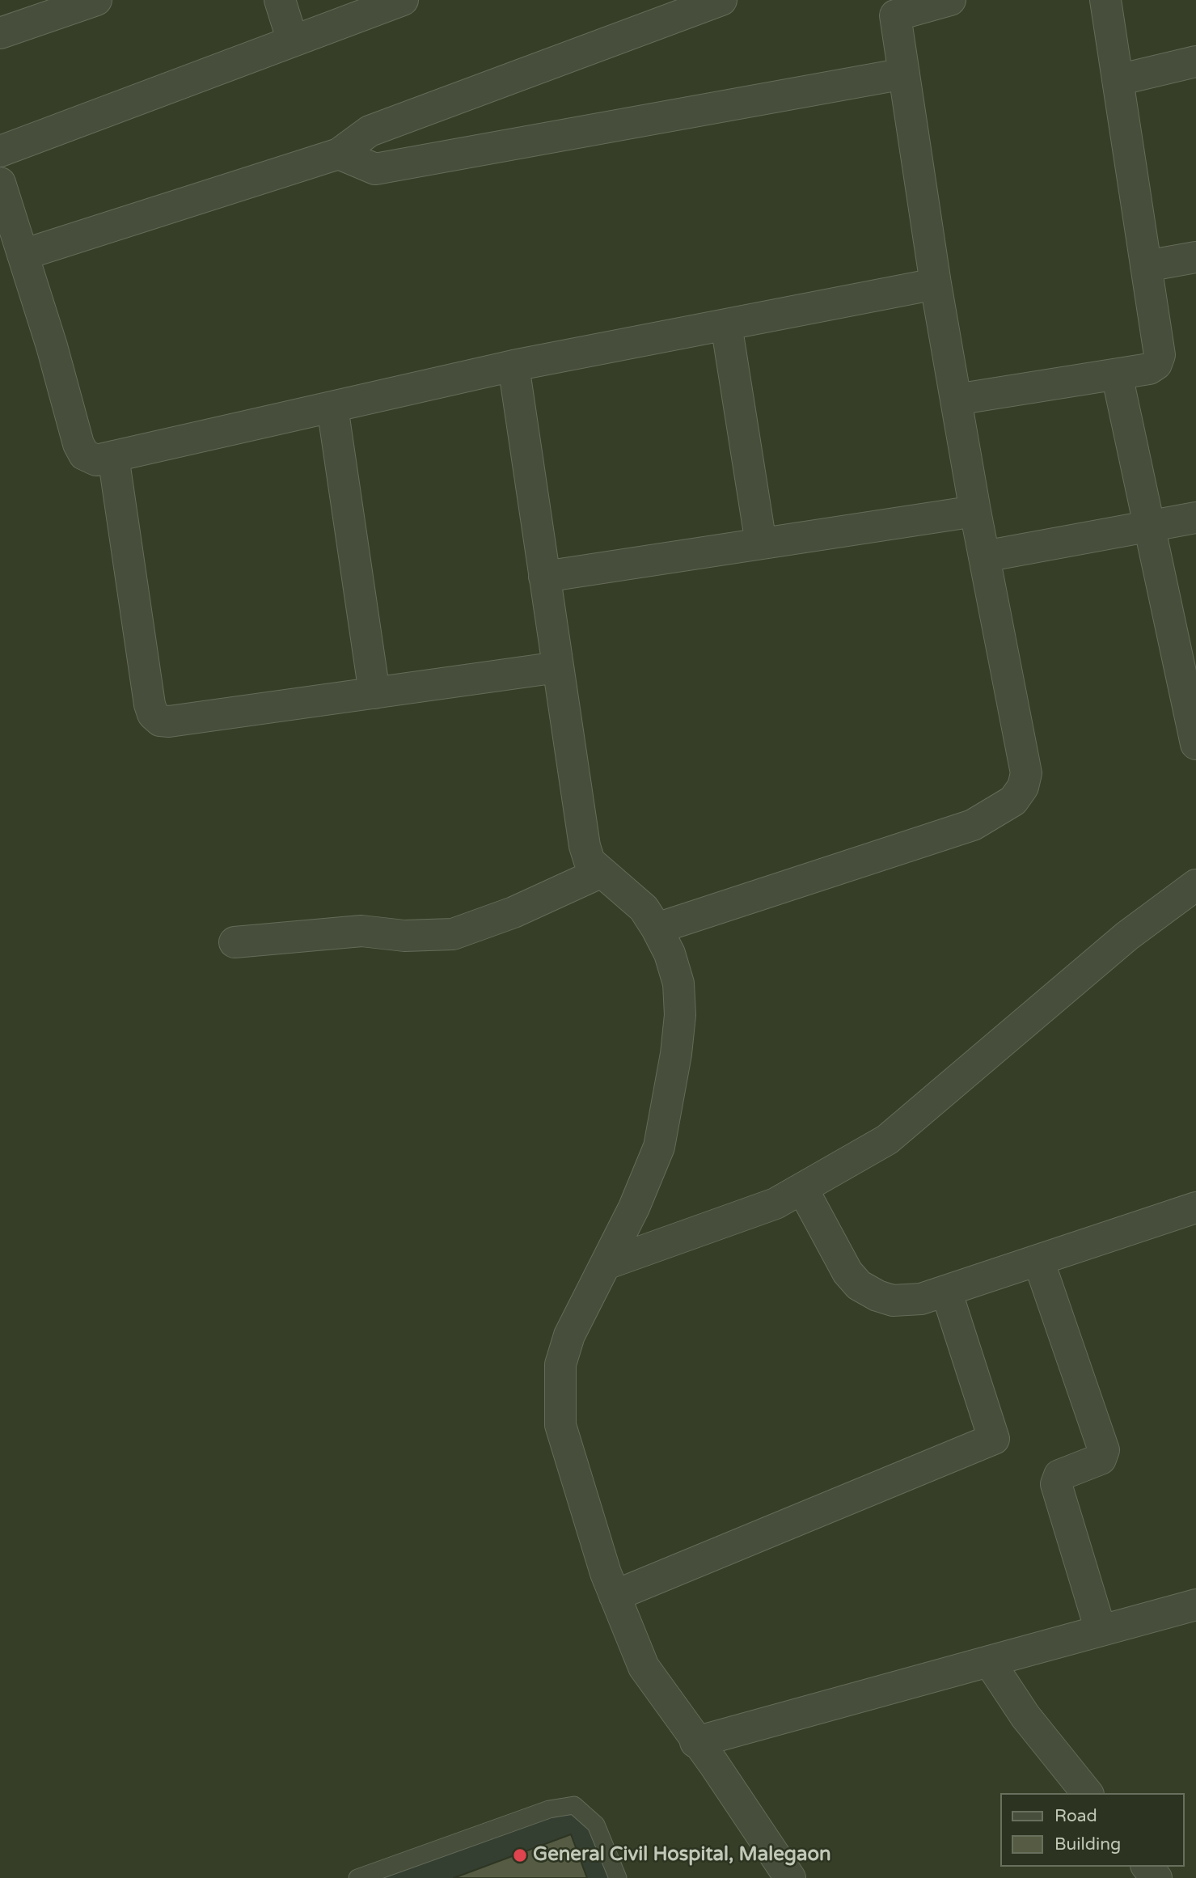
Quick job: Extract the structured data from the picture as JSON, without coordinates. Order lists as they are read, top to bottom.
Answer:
{
  "places": ["General Civil Hospital, Malegaon"],
  "legend": ["Road", "Building"]
}
